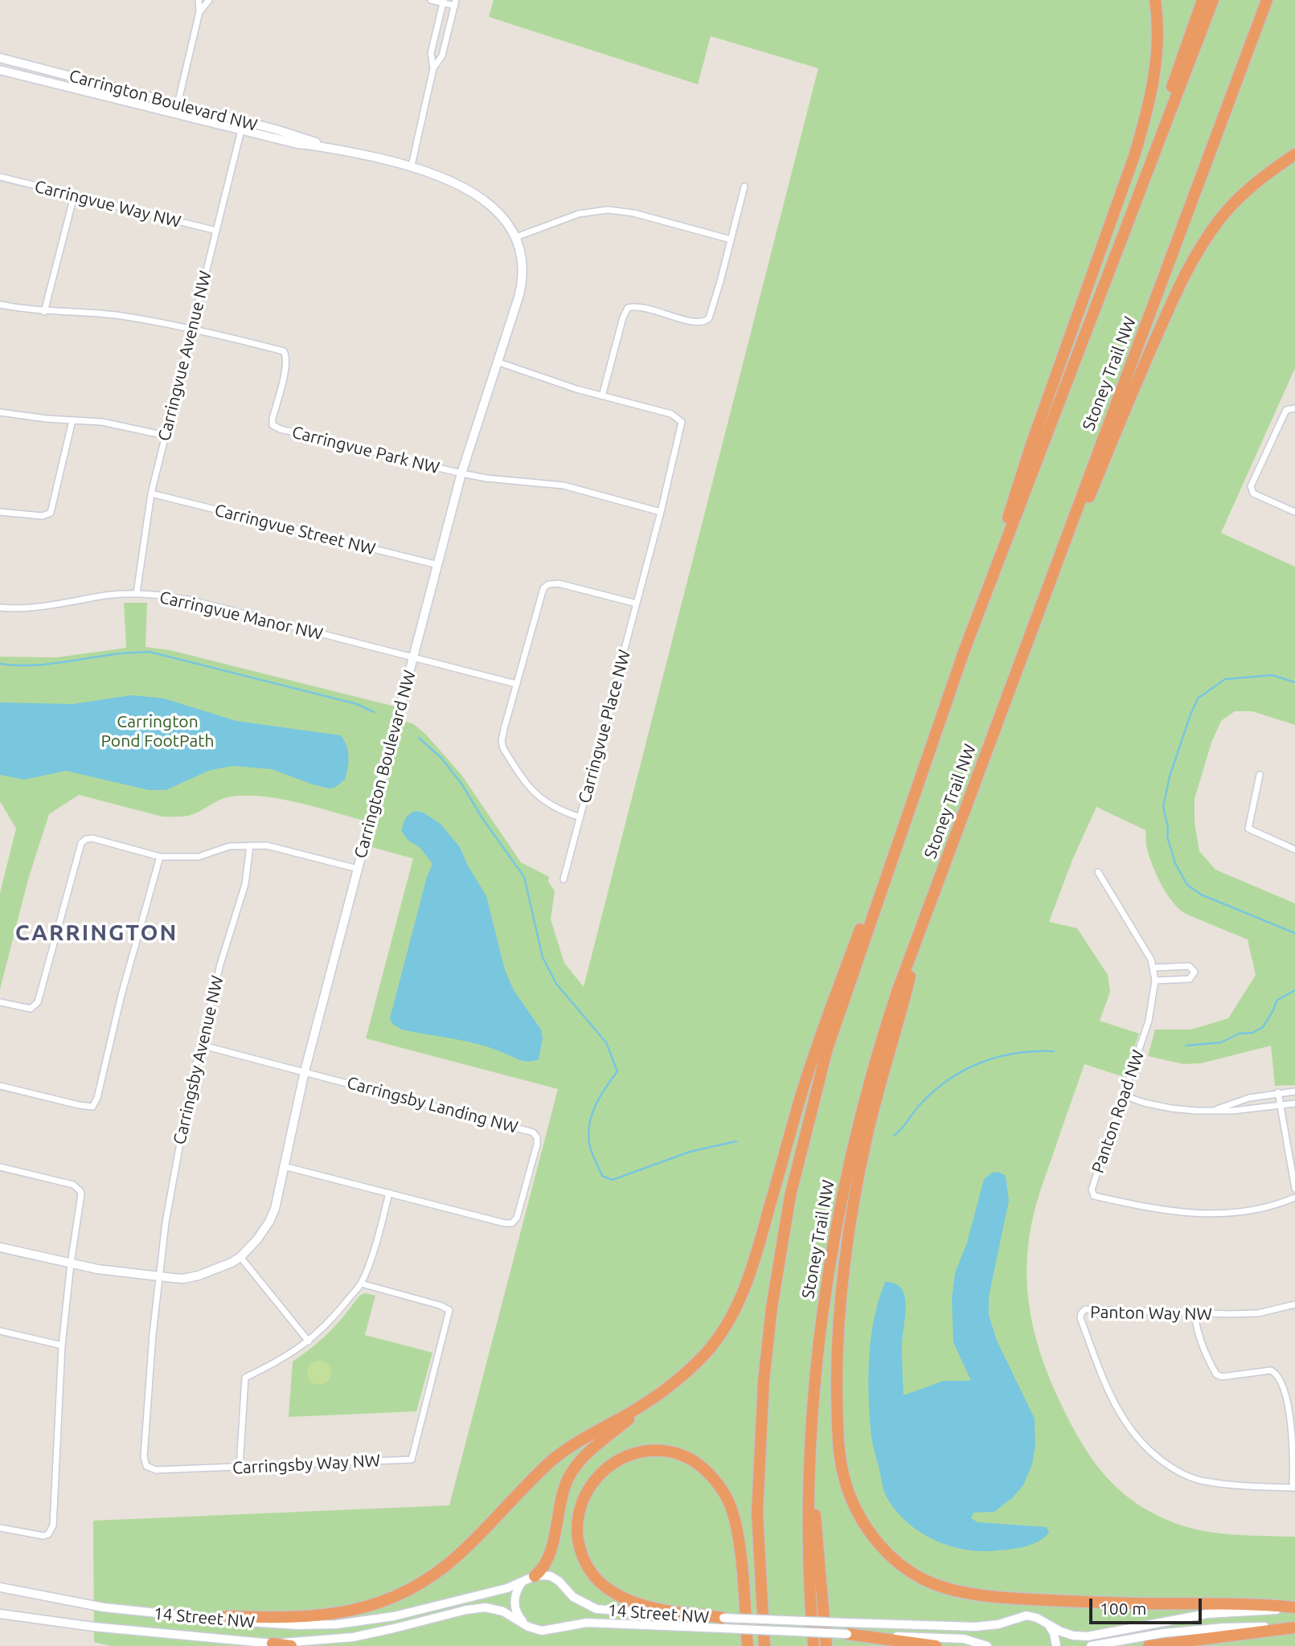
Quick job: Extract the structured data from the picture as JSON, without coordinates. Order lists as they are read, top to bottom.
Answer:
{
  "streets": {
    "highway": ["Stoney Trail NW"],
    "street": [
      "Carrington Boulevard NW",
      "Carringvue Way NW",
      "Carringvue Avenue NW",
      "Carringvue Park NW",
      "Carringvue Street NW",
      "Carringvue Manor NW",
      "Carringvue Place NW",
      "Carringsby Avenue NW",
      "Carringsby Landing NW",
      "Panton Road NW",
      "Panton Way NW",
      "Carringsby Way NW",
      "14 Street NW"
    ]
  },
  "crossings": [
    ["Carrington Boulevard NW", "Carringvue Avenue NW"],
    ["Carrington Boulevard NW", "Carringvue Park NW"],
    ["Carrington Boulevard NW", "Carringvue Street NW"],
    ["Carrington Boulevard NW", "Carringvue Manor NW"],
    ["Carrington Boulevard NW", "Carringvue Place NW"],
    ["Carrington Boulevard NW", "Carringsby Avenue NW"],
    ["Carrington Boulevard NW", "Carringsby Landing NW"],
    ["Carrington Boulevard NW", "Carringsby Way NW"],
    ["Carringvue Way NW", "Carringvue Avenue NW"],
    ["Carringvue Avenue NW", "Carringvue Park NW"],
    ["Carringvue Avenue NW", "Carringvue Street NW"],
    ["Carringvue Avenue NW", "Carringvue Manor NW"],
    ["Carringvue Manor NW", "Carringvue Place NW"],
    ["Carringsby Avenue NW", "Carringsby Way NW"]
  ],
  "districts": ["CARRINGTON"],
  "parks": ["Carrington Pond FootPath"],
  "scale_bar": "100 m"
}
